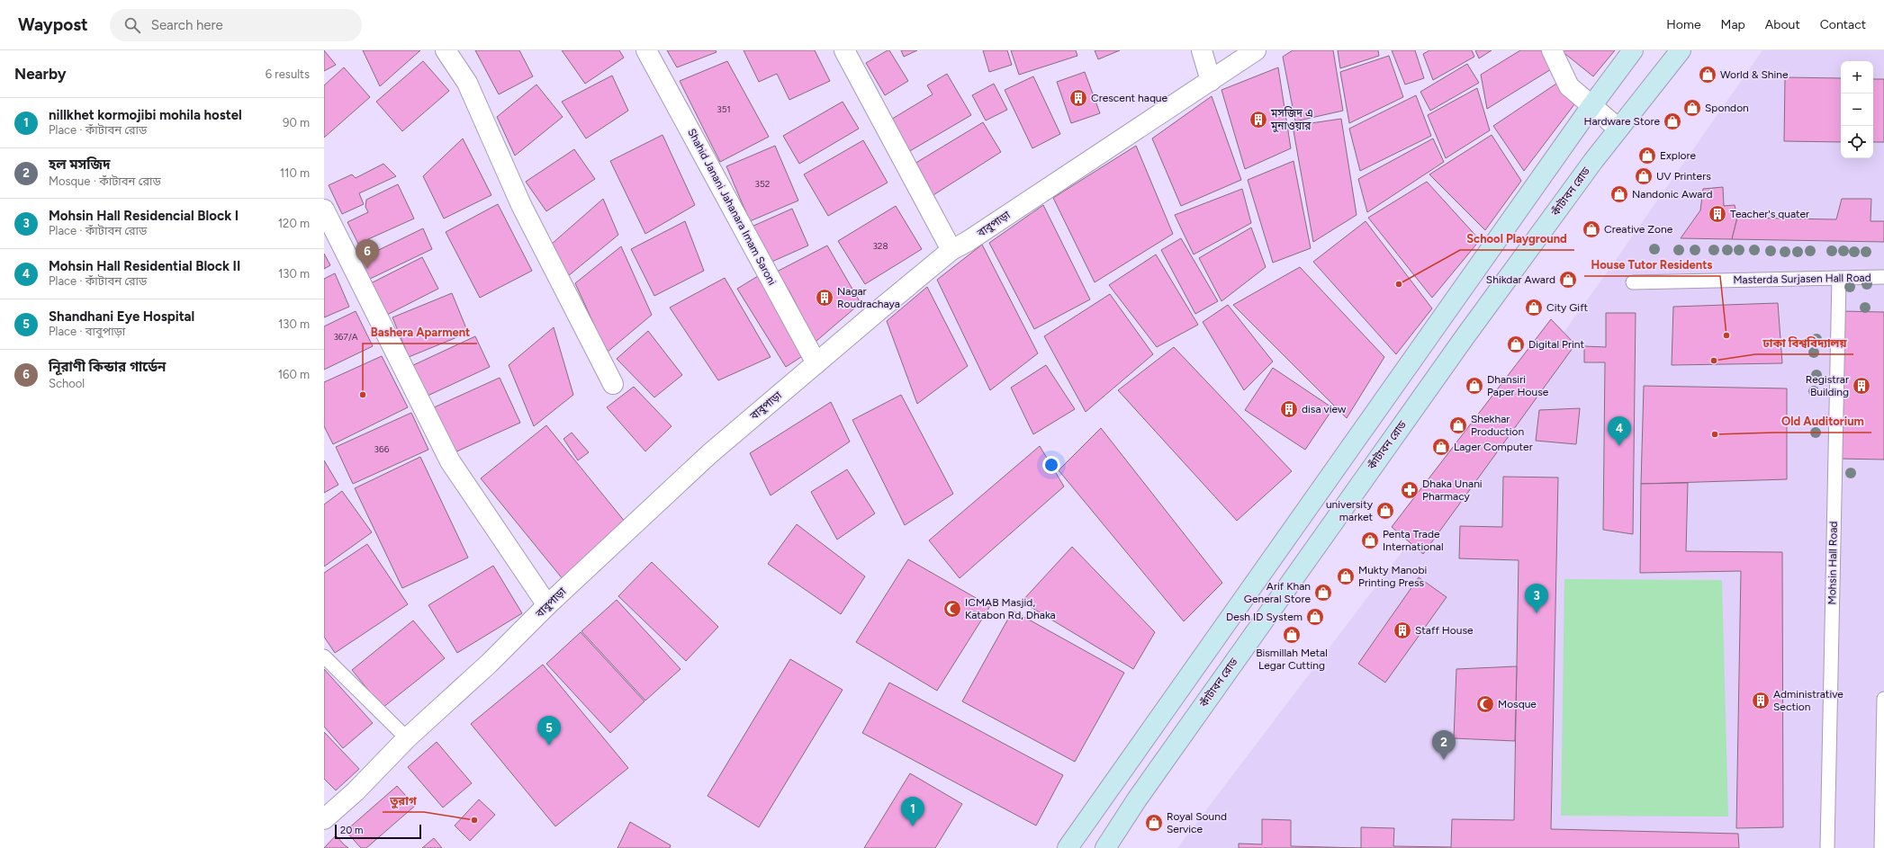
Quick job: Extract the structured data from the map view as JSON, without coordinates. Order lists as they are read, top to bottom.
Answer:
{
  "streets": {
    "main road": ["কাঁটাবন রোড"],
    "street": ["Shahid Janani Jahanara Imam Saroni", "বাবুপাড়া"],
    "lane": ["Masterda Surjasen Hall Road", "Mohsin Hall Road"]
  },
  "crossings": [
    ["Shahid Janani Jahanara Imam Saroni", "বাবুপাড়া"],
    ["Masterda Surjasen Hall Road", "Mohsin Hall Road"]
  ],
  "places": {
    "shop": [
      "World & Shine",
      "Spondon",
      "Hardware Store",
      "Explore",
      "UV Printers",
      "Nandonic Award",
      "Creative Zone",
      "Shikdar Award",
      "City Gift",
      "Digital Print",
      "Dhansiri Paper House",
      "Shekhar Production",
      "Lager Computer",
      "university market",
      "Penta Trade International",
      "Mukty Manobi Printing Press",
      "Arif Khan General Store",
      "Desh ID System",
      "Bismillah Metal Legar Cutting",
      "Royal Sound Service"
    ],
    "building": [
      "Crescent haque",
      "মসজিদ এ মুনাওয়ার",
      "Teacher's quater",
      "Nagar Roudrachaya",
      "Registrar Building",
      "disa view",
      "Staff House",
      "Administrative Section"
    ],
    "other": [
      "School Playground",
      "House Tutor Residents",
      "ঢাকা বিশ্ববিদ্যালয়",
      "Bashera Aparment",
      "Old Auditorium",
      "তুরাগ"
    ],
    "pharmacy": ["Dhaka Unani Pharmacy"],
    "mosque": ["ICMAB Masjid, Katabon Rd, Dhaka", "Mosque"]
  },
  "house_numbers": [
    "351",
    "352",
    "328",
    "367/A",
    "366"
  ],
  "scale_bar": "20 m",
  "page": {
    "header": "Waypost",
    "search": "Search here",
    "nav": [
      "Home",
      "Map",
      "About",
      "Contact"
    ],
    "heading": ["Nearby", "6 results"],
    "map_buttons": ["+", "−"],
    "list": [
      {
        "mark": "1",
        "name": "nillkhet kormojibi mohila hostel",
        "note": "Place · কাঁটাবন রোড",
        "value": "90 m"
      },
      {
        "mark": "2",
        "name": "হল মসজিদ",
        "note": "Mosque · কাঁটাবন রোড",
        "value": "110 m"
      },
      {
        "mark": "3",
        "name": "Mohsin Hall Residencial Block I",
        "note": "Place · কাঁটাবন রোড",
        "value": "120 m"
      },
      {
        "mark": "4",
        "name": "Mohsin Hall Residential Block II",
        "note": "Place · কাঁটাবন রোড",
        "value": "130 m"
      },
      {
        "mark": "5",
        "name": "Shandhani Eye Hospital",
        "note": "Place · বাবুপাড়া",
        "value": "130 m"
      },
      {
        "mark": "6",
        "name": "নিূরাণী কিন্ডার গার্ডেন",
        "note": "School",
        "value": "160 m"
      }
    ],
    "pins": [
      "6",
      "4",
      "3",
      "5",
      "2",
      "1"
    ],
    "scale": "20 m"
  }
}
